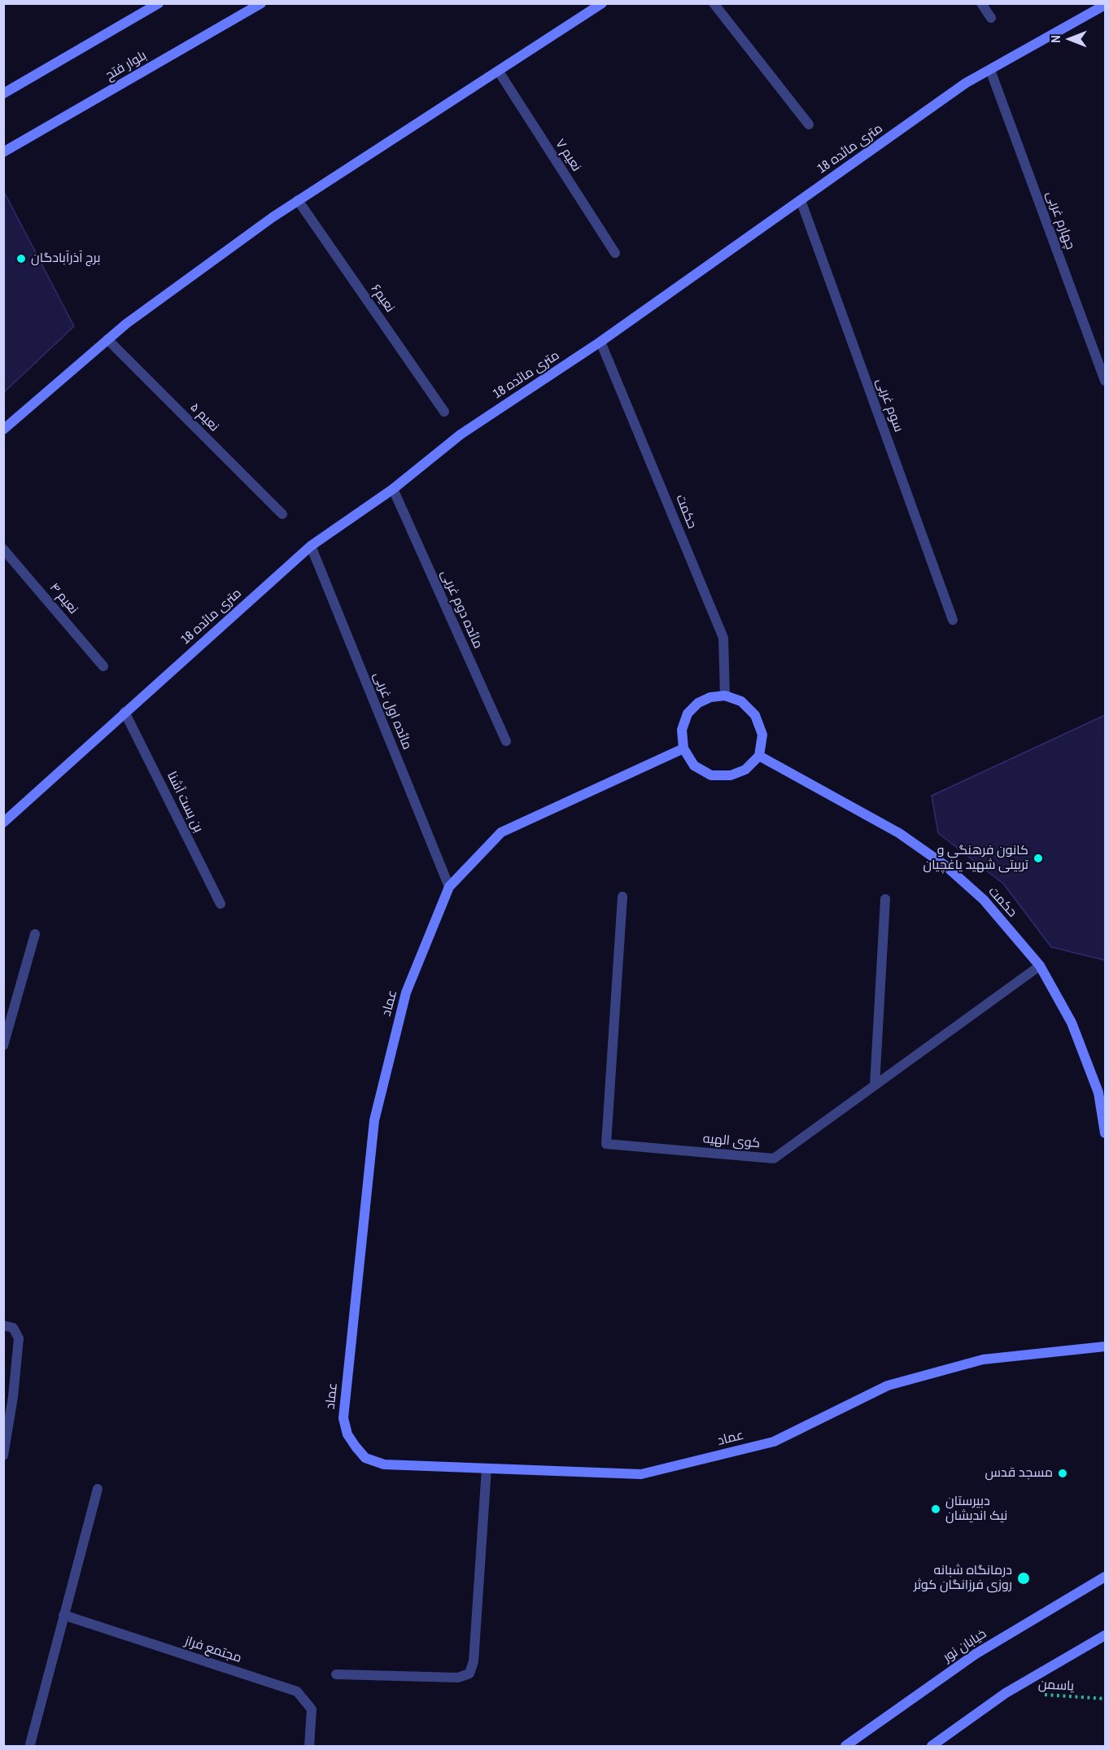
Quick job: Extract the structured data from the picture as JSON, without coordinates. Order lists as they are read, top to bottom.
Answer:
{
  "streets": {
    "street": [
      "بلوار فتح",
      "18 متری مائده",
      "نعیم ۷",
      "چهارم غربی",
      "نعیم۶",
      "سوم غربی",
      "نعیم ۵",
      "حکمت",
      "نعیم ۴",
      "مائده دوم غربی",
      "مائده اول غربی",
      "بن بست آشنا",
      "عماد",
      "کوی الهیه",
      "خیابان نور",
      "مجتمع فراز"
    ],
    "path": ["یاسمن"]
  },
  "crossings": [
    ["18 متری مائده", "چهارم غربی"],
    ["18 متری مائده", "سوم غربی"],
    ["18 متری مائده", "حکمت"],
    ["18 متری مائده", "مائده دوم غربی"],
    ["18 متری مائده", "مائده اول غربی"],
    ["18 متری مائده", "بن بست آشنا"],
    ["حکمت", "عماد"],
    ["حکمت", "کوی الهیه"],
    ["مائده اول غربی", "عماد"]
  ],
  "places": [
    "برج آذرآبادگان",
    "کانون فرهنگی و تربیتی شهید یاغچیان",
    "مسجد قدس",
    "دبیرستان نیک اندیشان",
    "درمانگاه شبانه روزی فرزانگان کوثر"
  ],
  "north": "left"
}
